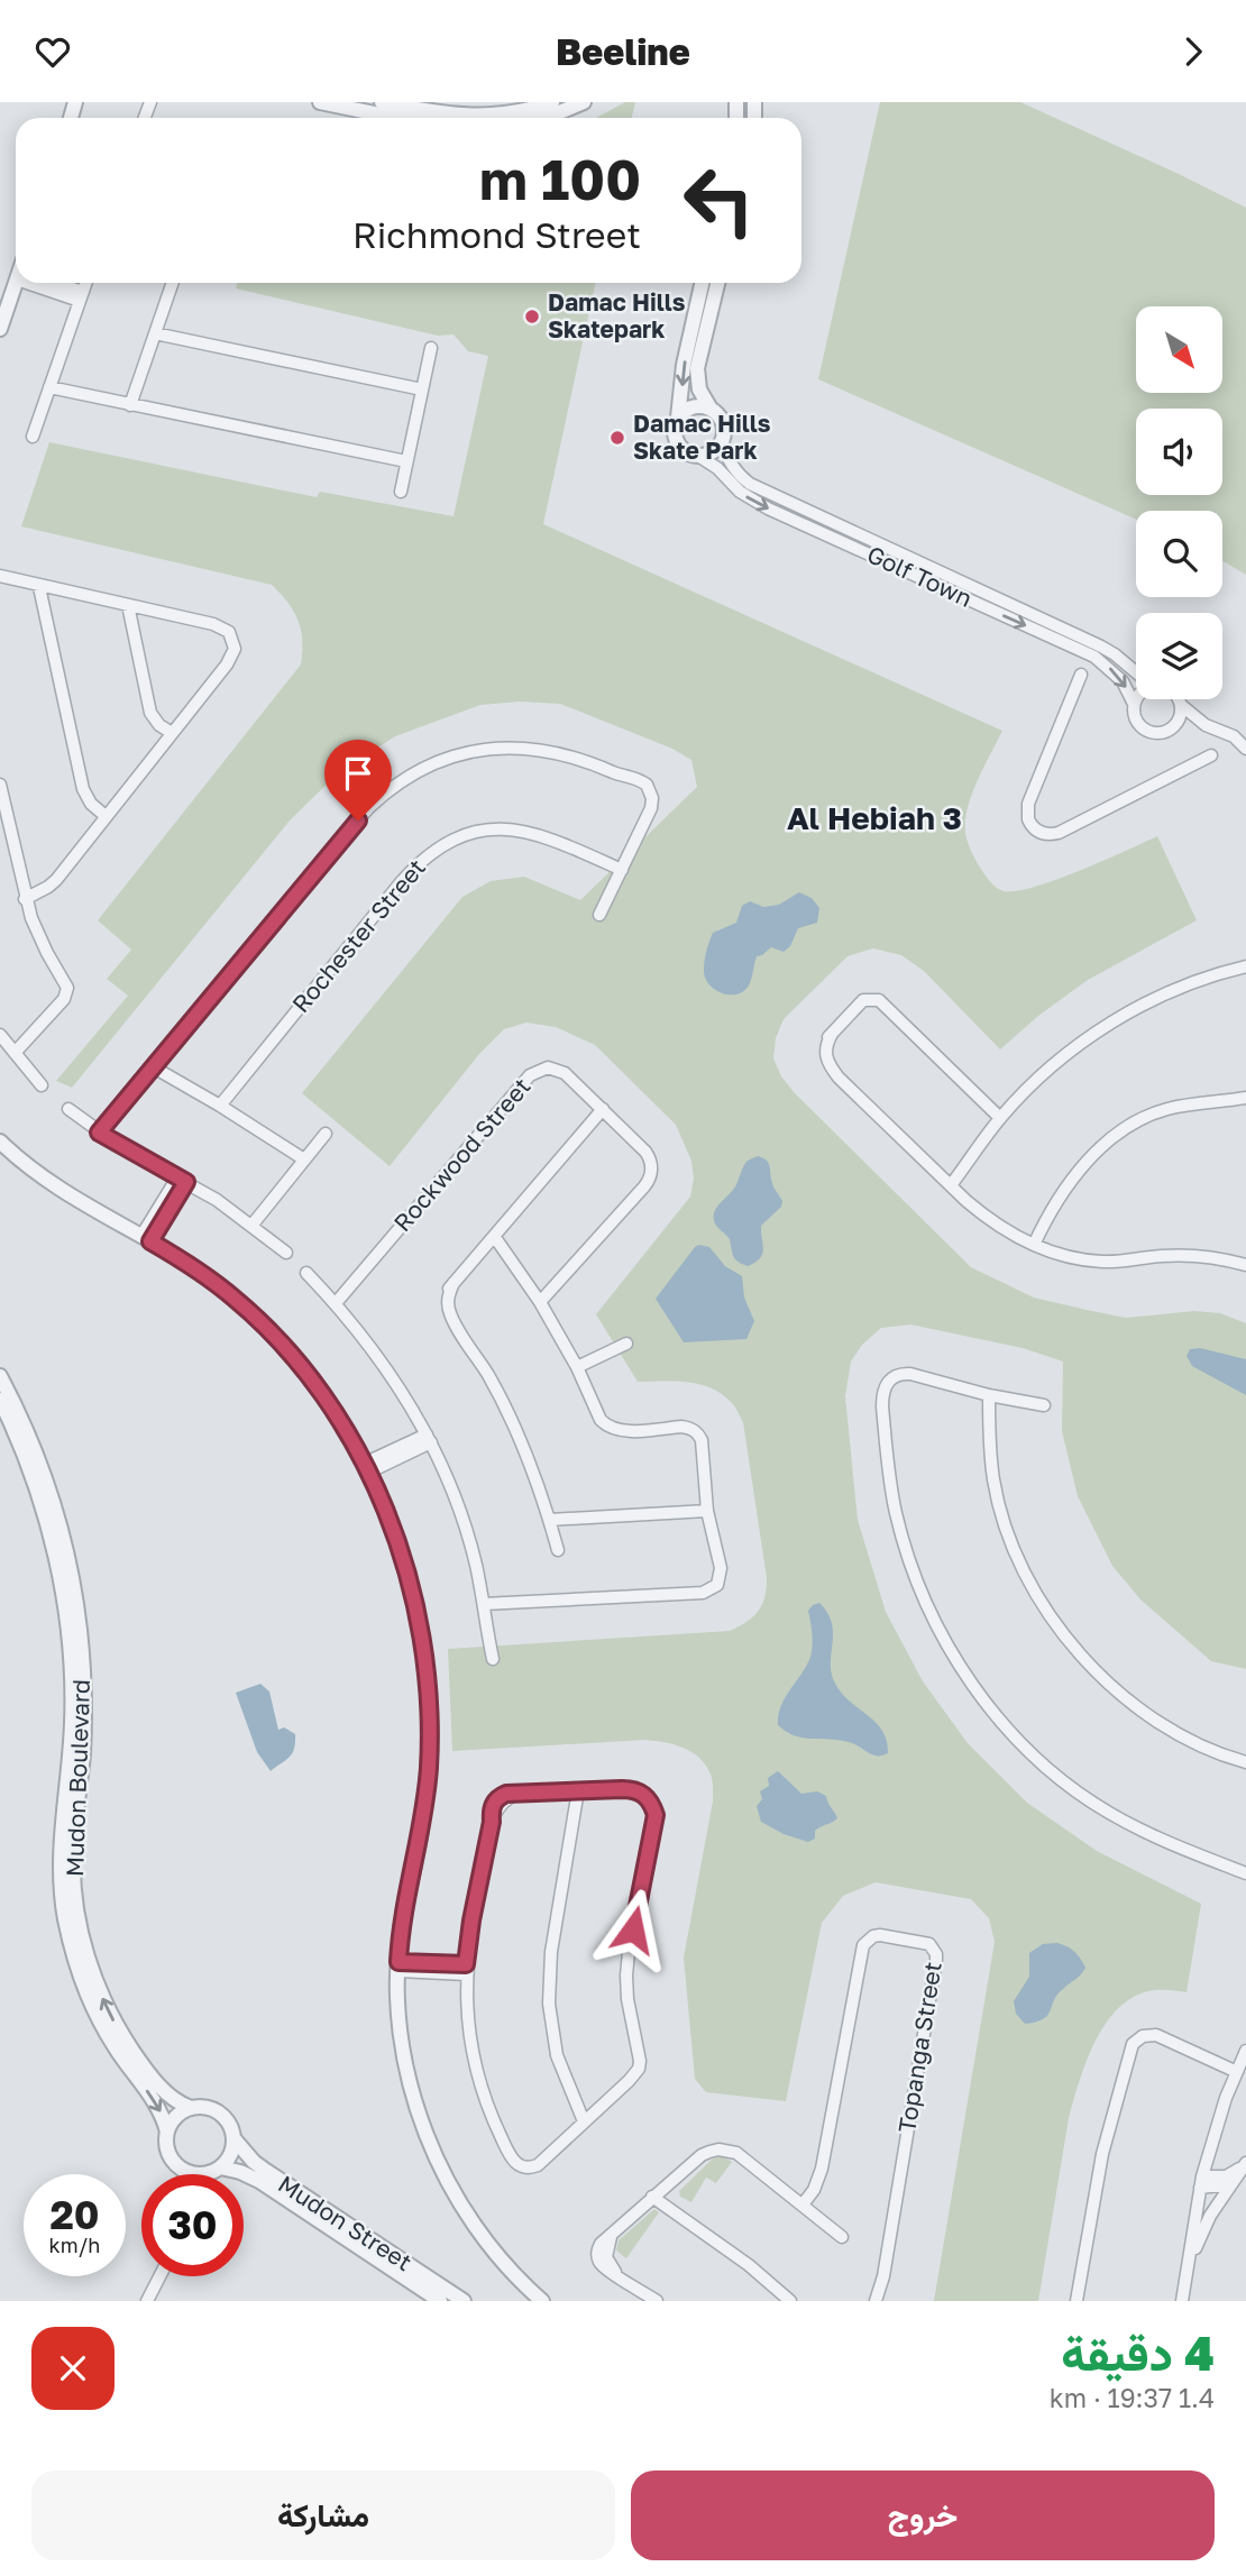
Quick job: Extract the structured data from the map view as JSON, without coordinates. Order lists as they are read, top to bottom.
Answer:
{
  "streets": {
    "street": [
      "Golf Town",
      "Rochester Street",
      "Rockwood Street",
      "Mudon Boulevard",
      "Topanga Street",
      "Mudon Street"
    ]
  },
  "crossings": [
    ["Mudon Boulevard", "Mudon Street"]
  ],
  "districts": ["Al Hebiah 3"],
  "places": ["Damac Hills Skatepark", "Damac Hills Skate Park"],
  "north": "bottom right",
  "page": {
    "header": "Beeline",
    "turn": ["100 m", "Richmond Street"],
    "speed": "20 km/h",
    "limit": "30",
    "heading": ["4 دقيقة", "1.4 km · 19:37"],
    "buttons": ["خروج", "مشاركة"]
  }
}
